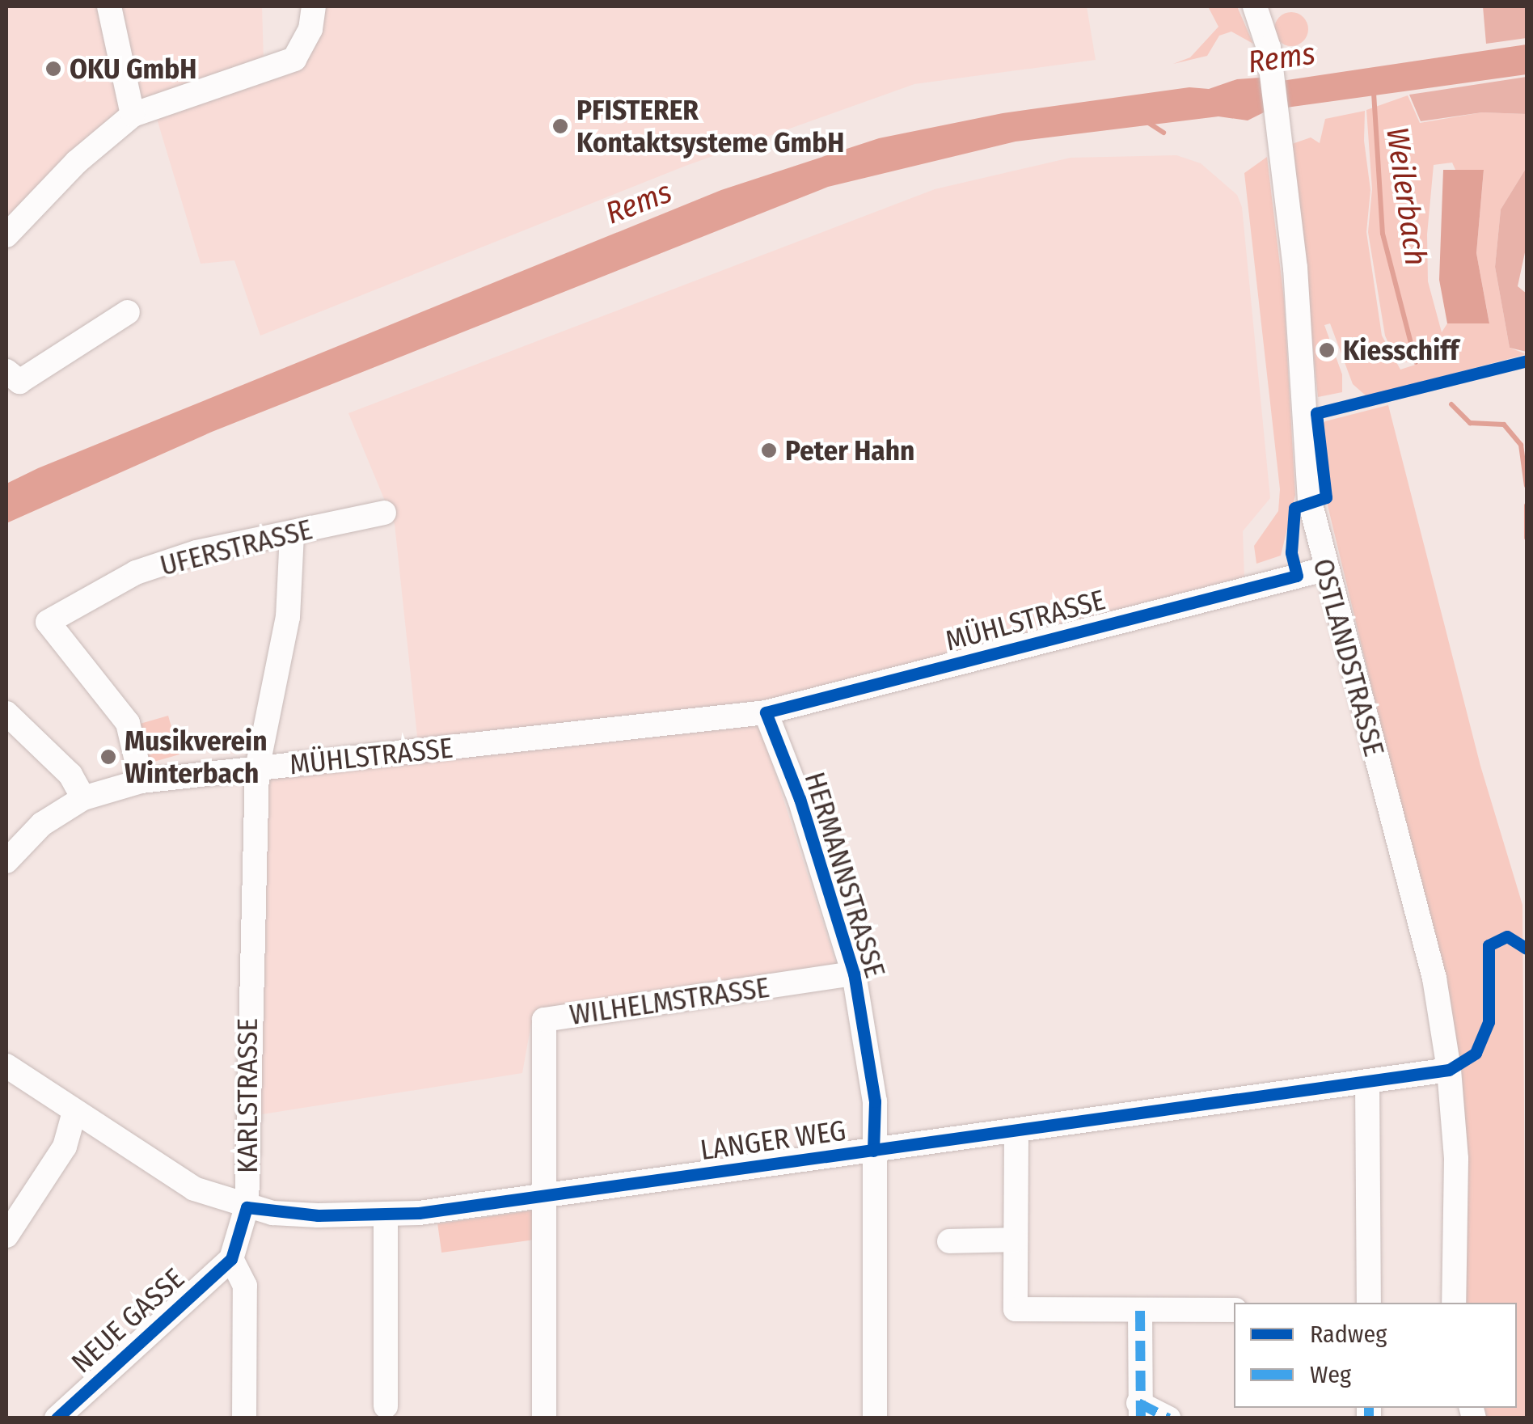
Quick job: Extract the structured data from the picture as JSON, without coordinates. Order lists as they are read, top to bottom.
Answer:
{
  "streets": {
    "street": [
      "UFERSTRASSE",
      "MÜHLSTRASSE",
      "OSTLANDSTRASSE",
      "HERMANNSTRASSE",
      "WILHELMSTRASSE",
      "KARLSTRASSE",
      "LANGER WEG",
      "NEUE GASSE"
    ]
  },
  "crossings": [
    ["UFERSTRASSE", "MÜHLSTRASSE"],
    ["UFERSTRASSE", "KARLSTRASSE"],
    ["MÜHLSTRASSE", "OSTLANDSTRASSE"],
    ["MÜHLSTRASSE", "HERMANNSTRASSE"],
    ["MÜHLSTRASSE", "KARLSTRASSE"],
    ["OSTLANDSTRASSE", "LANGER WEG"],
    ["HERMANNSTRASSE", "WILHELMSTRASSE"],
    ["HERMANNSTRASSE", "LANGER WEG"],
    ["WILHELMSTRASSE", "LANGER WEG"],
    ["KARLSTRASSE", "LANGER WEG"],
    ["KARLSTRASSE", "NEUE GASSE"]
  ],
  "water": ["Rems", "Weilerbach"],
  "places": [
    "OKU GmbH",
    "PFISTERER Kontaktsysteme GmbH",
    "Kiesschiff",
    "Peter Hahn",
    "Musikverein Winterbach"
  ],
  "legend": ["Radweg", "Weg"]
}
